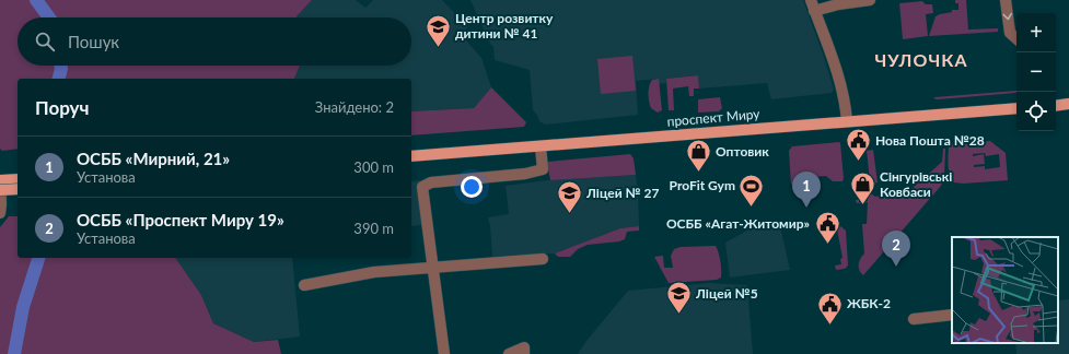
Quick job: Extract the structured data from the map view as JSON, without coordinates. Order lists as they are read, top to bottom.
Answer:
{
  "streets": {
    "main road": ["проспект Миру"]
  },
  "districts": ["ЧУЛОЧКА"],
  "places": {
    "school or university": ["Центр розвитку дитини № 41", "Ліцей № 27", "Ліцей №5"],
    "public building": ["Нова Пошта №28", "ОСББ «Агат-Житомир»", "ЖБК-2"],
    "shop": ["Оптовик", "Сінгурівські Ковбаси"],
    "sports": ["ProFit Gym"]
  },
  "page": {
    "map_buttons": ["+", "−"],
    "search": "Пошук",
    "heading": ["Поруч", "Знайдено: 2"],
    "list": [
      {
        "mark": "1",
        "name": "ОСББ «Мирний, 21»",
        "note": "Установа",
        "value": "300 m"
      },
      {
        "mark": "2",
        "name": "ОСББ «Проспект Миру 19»",
        "note": "Установа",
        "value": "390 m"
      }
    ],
    "pins": ["1", "2"]
  }
}
